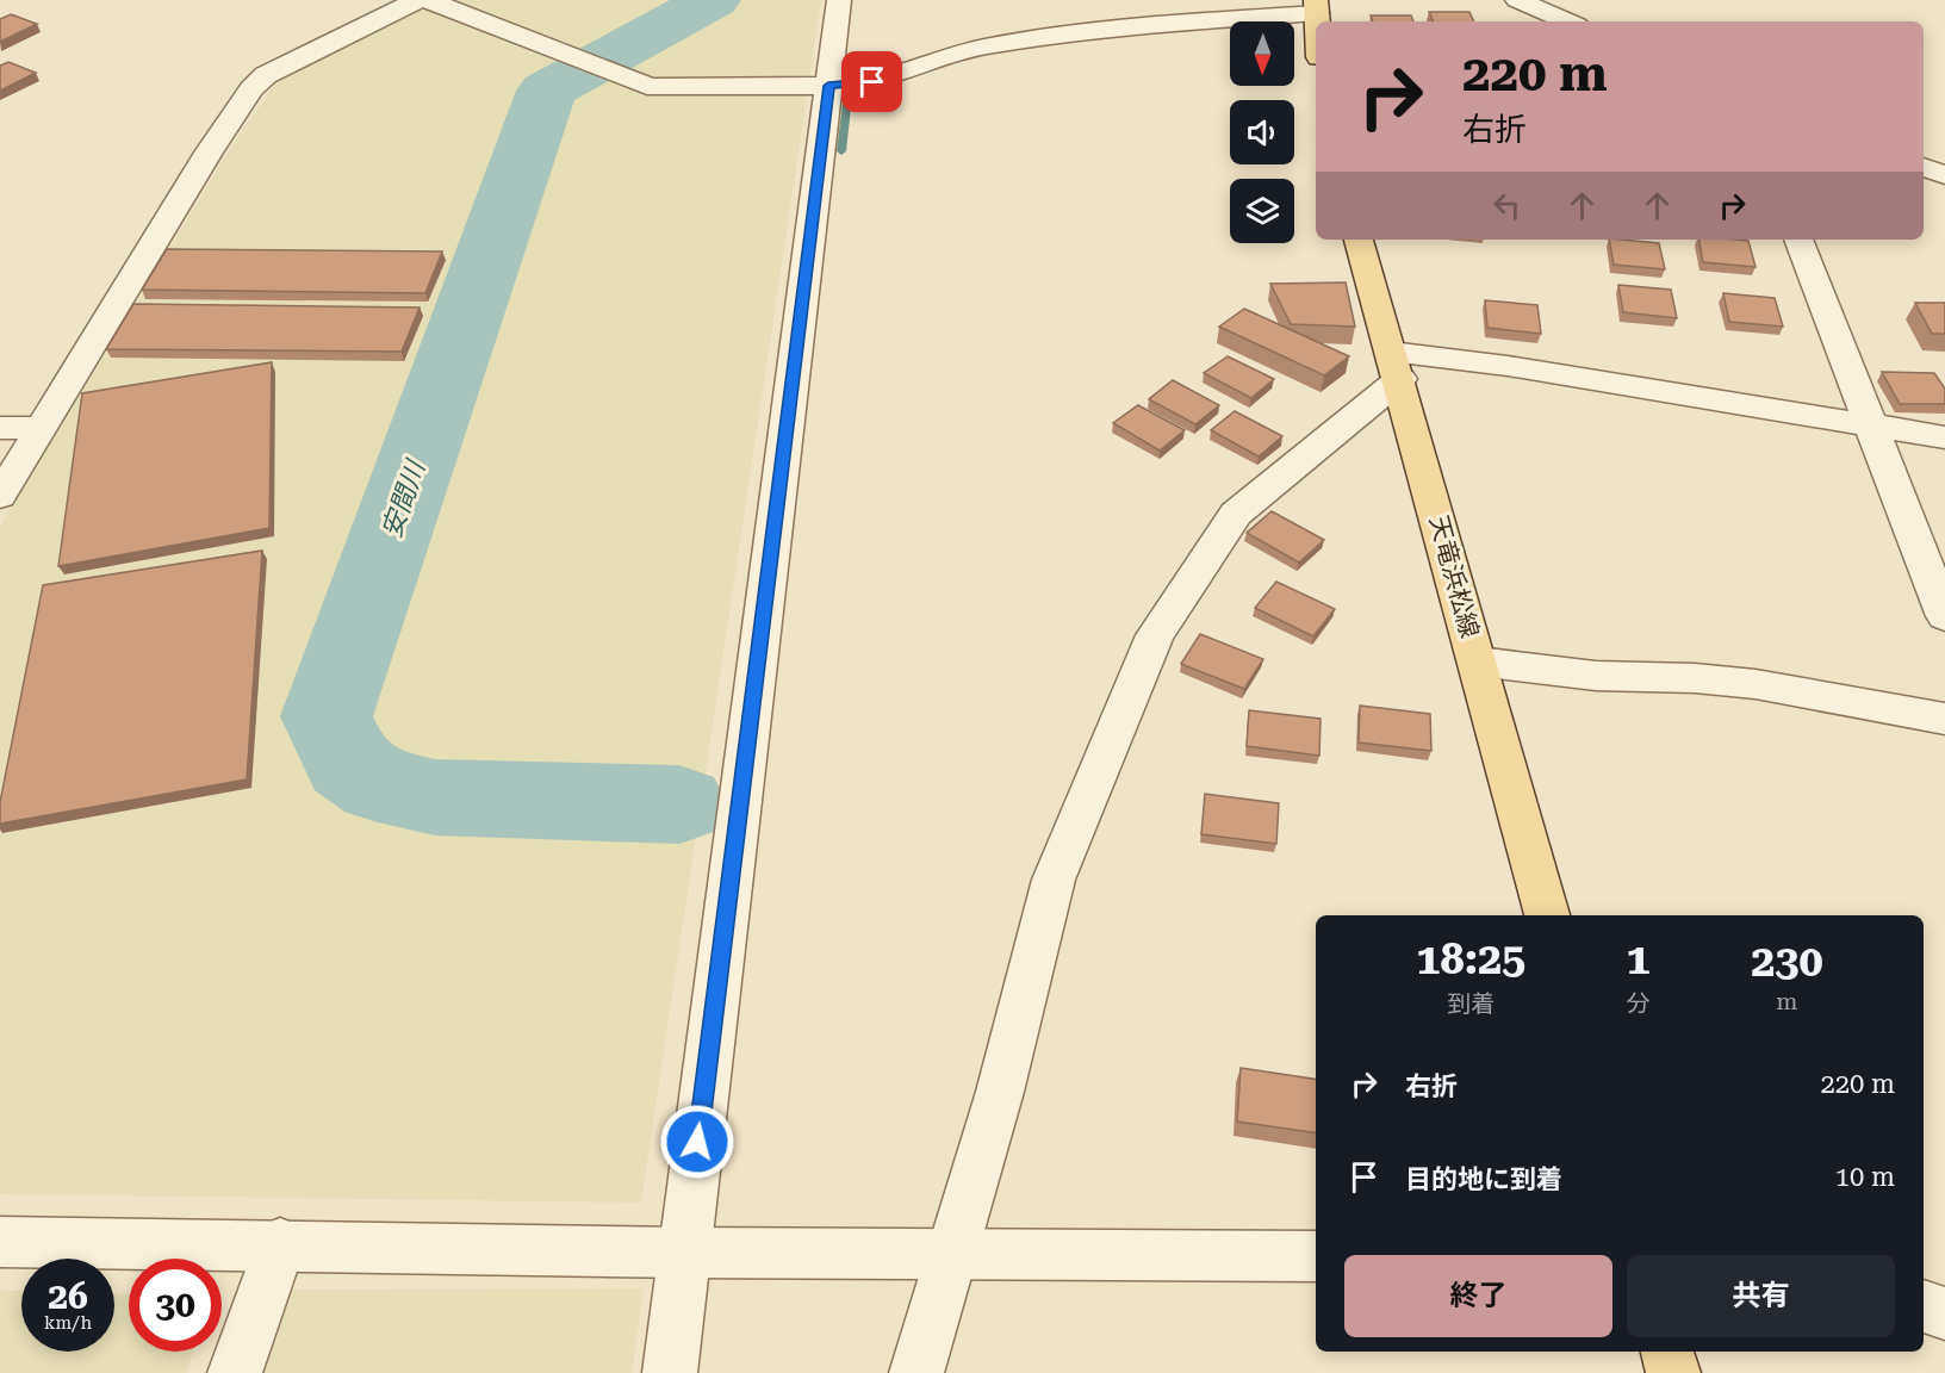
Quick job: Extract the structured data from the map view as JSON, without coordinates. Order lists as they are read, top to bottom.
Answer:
{
  "streets": {
    "main road": ["天竜浜松線"]
  },
  "water": ["安間川"],
  "north": "bottom",
  "page": {
    "turn": ["220 m", "右折"],
    "eta": [
      "18:25",
      "到着",
      "1",
      "分",
      "230",
      "m"
    ],
    "list": [
      {
        "name": "右折",
        "value": "220 m"
      },
      {
        "name": "目的地に到着",
        "value": "10 m"
      }
    ],
    "buttons": ["終了", "共有"],
    "speed": "26 km/h",
    "limit": "30"
  }
}
